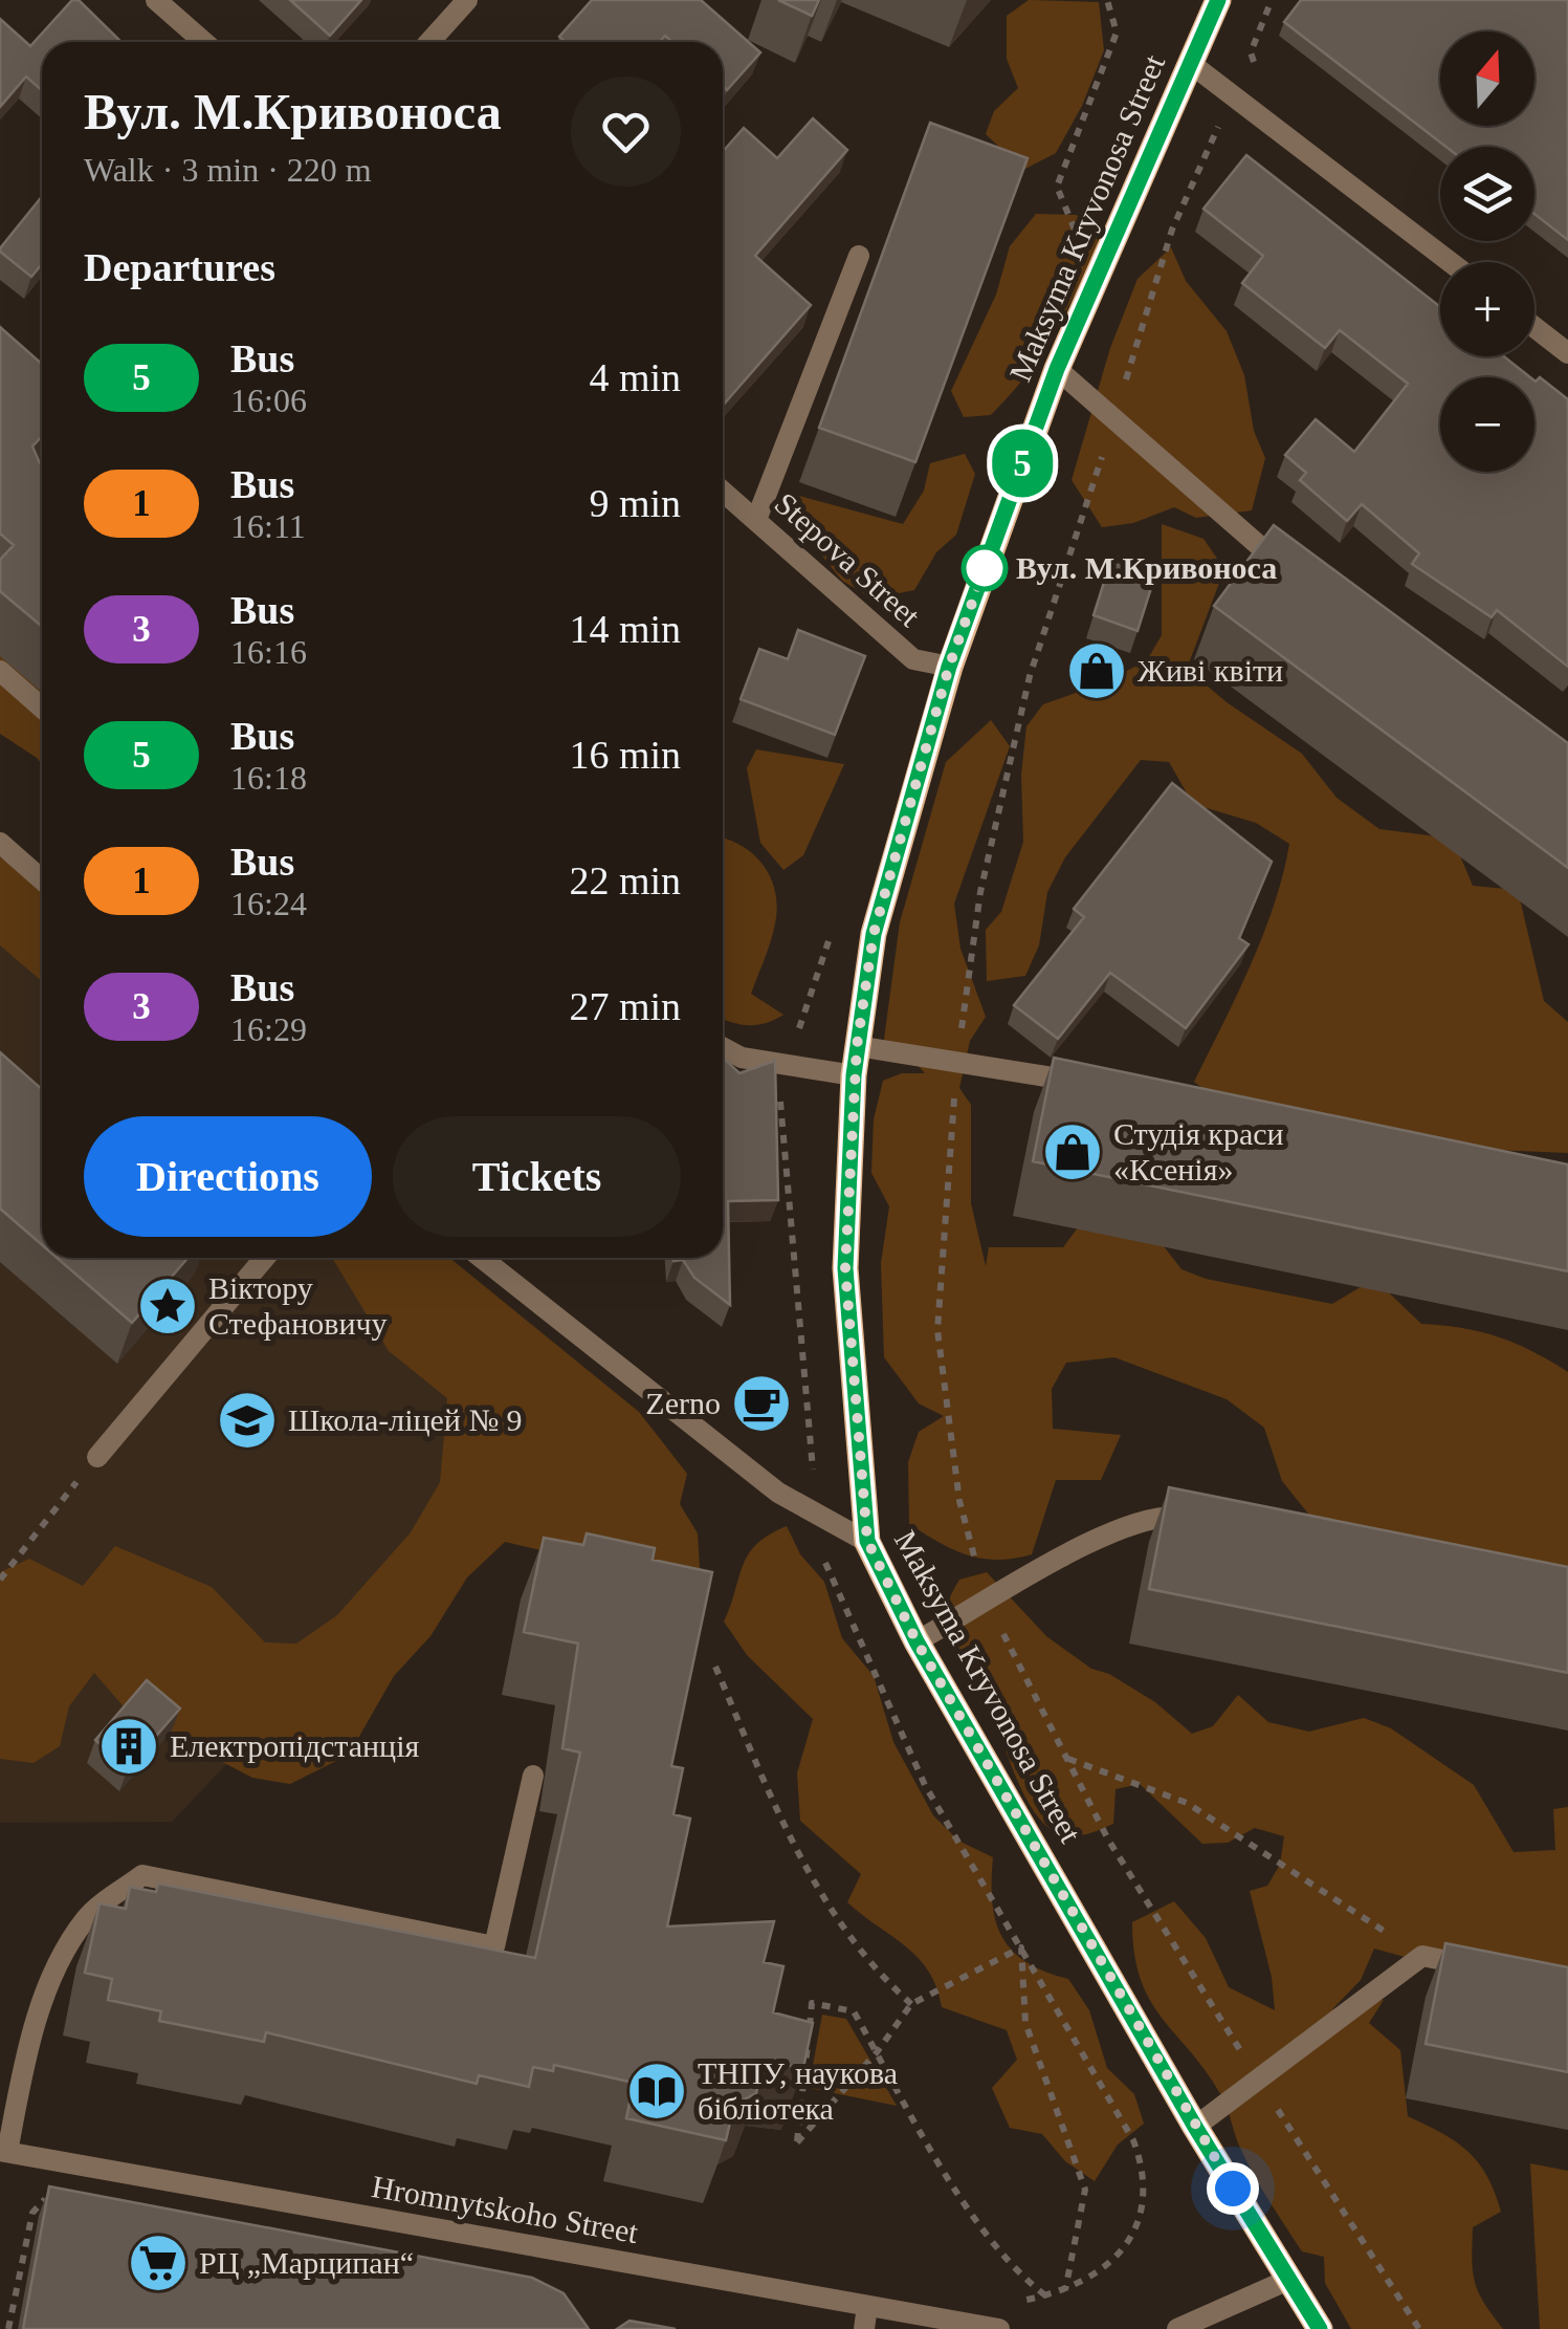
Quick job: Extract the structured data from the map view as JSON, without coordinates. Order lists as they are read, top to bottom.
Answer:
{
  "streets": {
    "main road": ["Maksyma Kryvonosa Street"],
    "street": ["Stepova Street", "Hromnytskoho Street"]
  },
  "crossings": [
    ["Maksyma Kryvonosa Street", "Stepova Street"]
  ],
  "places": {
    "other": ["Вул. М.Кривоноса"],
    "shop": ["Живі квіти", "Студія краси «Ксенія»"],
    "place": ["Віктору Стефановичу"],
    "cafe": ["Zerno"],
    "school or university": ["Школа-ліцей № 9"],
    "building": ["Електропідстанція"],
    "library": ["ТНПУ, наукова бібліотека"],
    "supermarket": ["РЦ „Марципан“"]
  },
  "lines": ["bus line 5"],
  "north": "top",
  "page": {
    "on_map": "5",
    "map_buttons": ["+", "−"],
    "heading": [
      ["Вул. М.Кривоноса", "Walk · 3 min · 220 m"],
      "Departures"
    ],
    "list": [
      {
        "mark": "5",
        "name": "Bus",
        "note": "16:06",
        "value": "4 min"
      },
      {
        "mark": "1",
        "name": "Bus",
        "note": "16:11",
        "value": "9 min"
      },
      {
        "mark": "3",
        "name": "Bus",
        "note": "16:16",
        "value": "14 min"
      },
      {
        "mark": "5",
        "name": "Bus",
        "note": "16:18",
        "value": "16 min"
      },
      {
        "mark": "1",
        "name": "Bus",
        "note": "16:24",
        "value": "22 min"
      },
      {
        "mark": "3",
        "name": "Bus",
        "note": "16:29",
        "value": "27 min"
      }
    ],
    "buttons": ["Directions", "Tickets"]
  }
}
